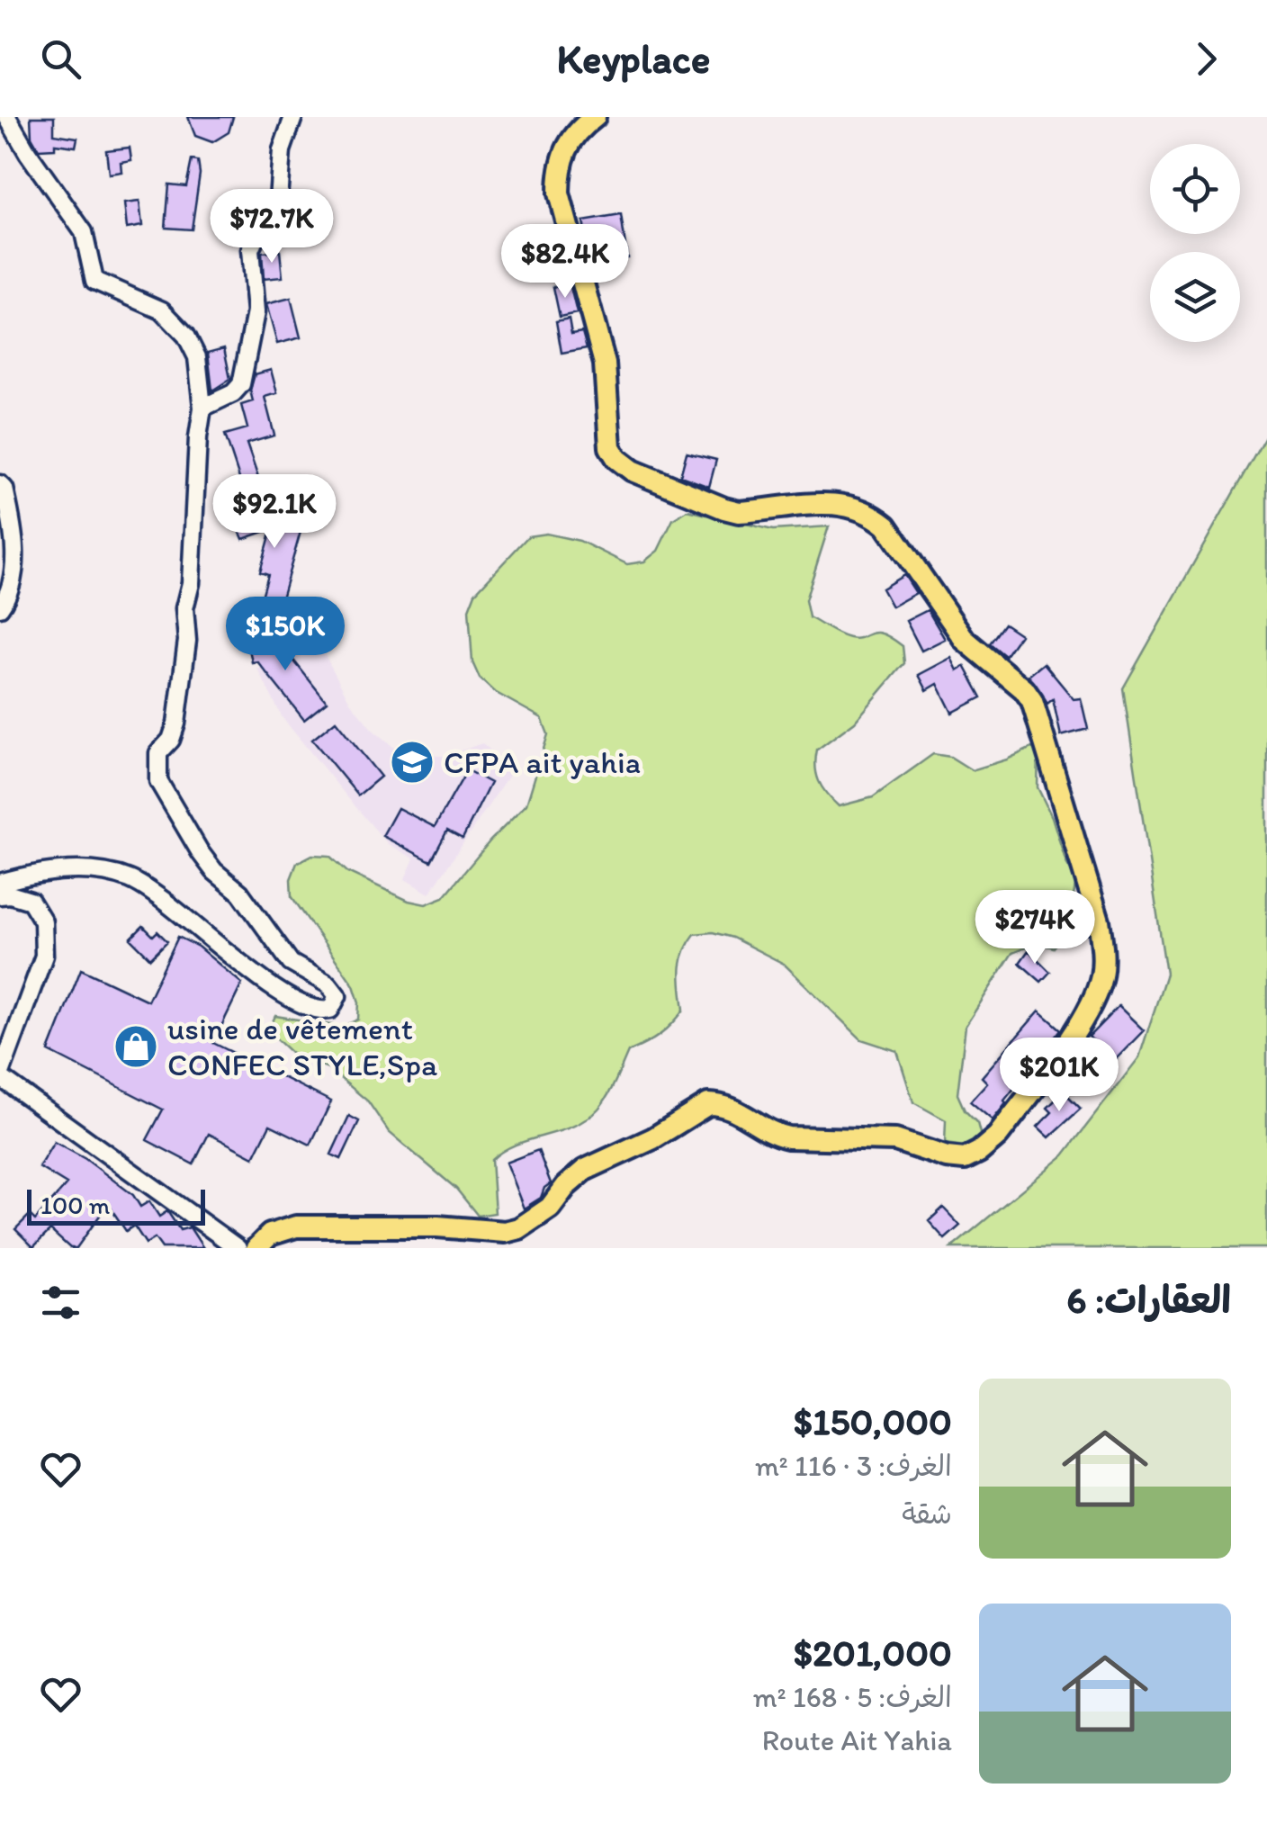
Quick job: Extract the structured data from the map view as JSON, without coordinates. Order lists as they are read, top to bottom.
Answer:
{
  "places": {
    "school or university": ["CFPA ait yahia"],
    "shop": ["usine de vêtement CONFEC STYLE,Spa"]
  },
  "scale_bar": "100 m",
  "page": {
    "header": "Keyplace",
    "price": [
      "$72.7K",
      "$82.4K",
      "$92.1K",
      "$150K",
      "$274K",
      "$201K"
    ],
    "scale": "100 m",
    "heading": "العقارات: 6",
    "list": [
      {
        "name": "$150,000",
        "note": "الغرف: 3 · 116 m² · شقة"
      },
      {
        "name": "$201,000",
        "note": "الغرف: 5 · 168 m² · Route Ait Yahia"
      }
    ]
  }
}
